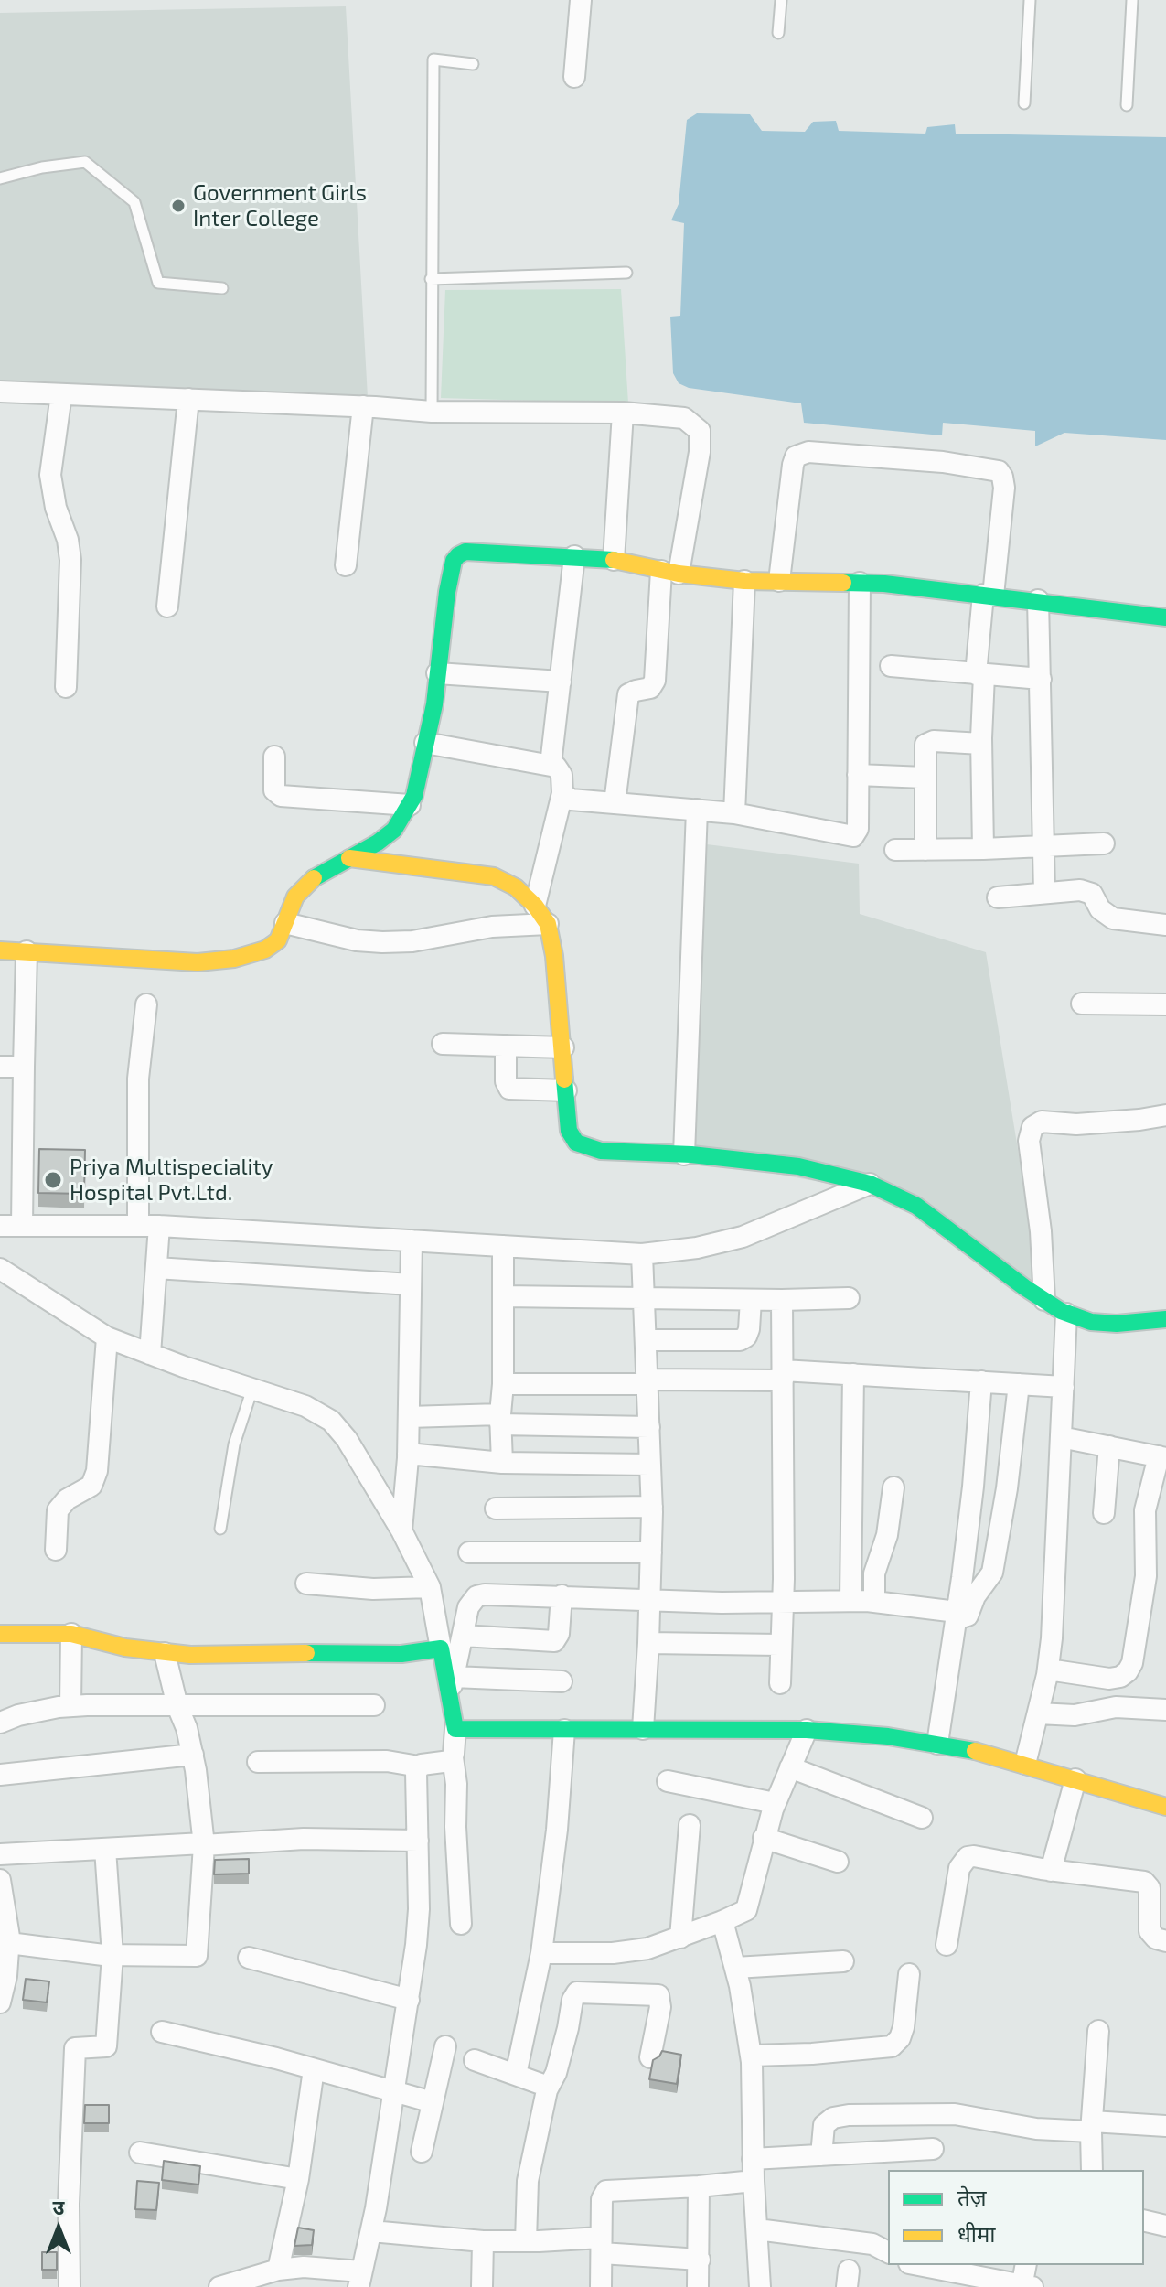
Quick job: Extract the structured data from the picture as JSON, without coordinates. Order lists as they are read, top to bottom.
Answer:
{
  "places": ["Government Girls Inter College", "Priya Multispeciality Hospital Pvt.Ltd."],
  "legend": ["तेज़", "धीमा"],
  "north": "top"
}
